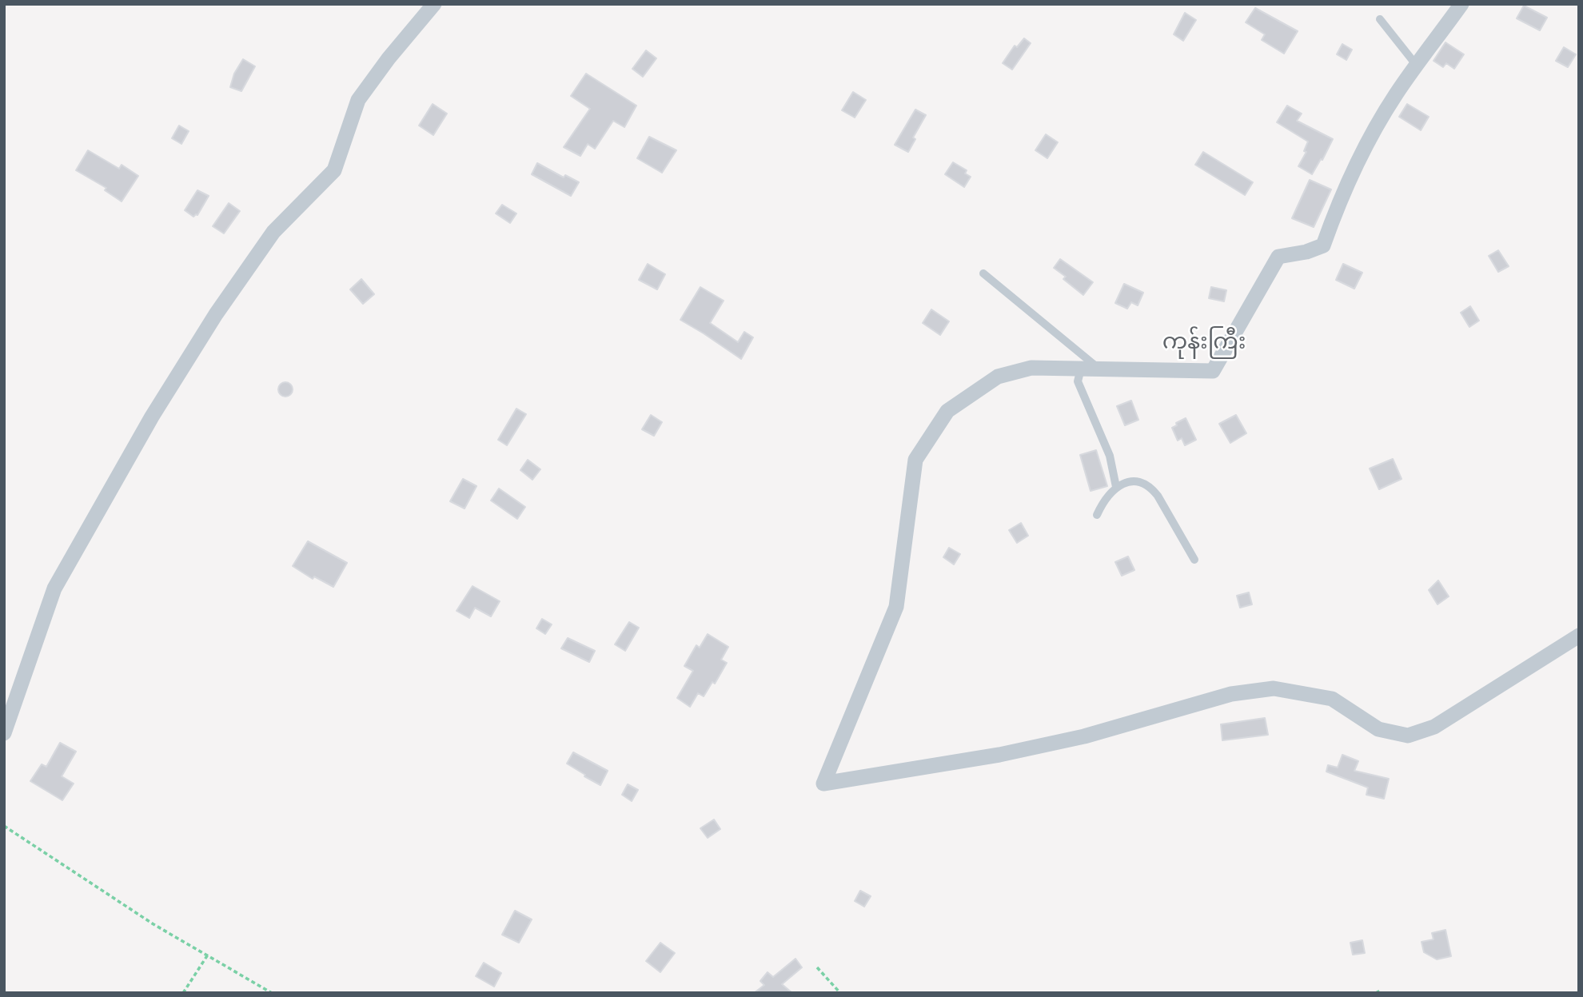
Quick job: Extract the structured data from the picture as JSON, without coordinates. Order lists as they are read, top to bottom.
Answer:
{
  "districts": ["ကုန်းကြီး"]
}
